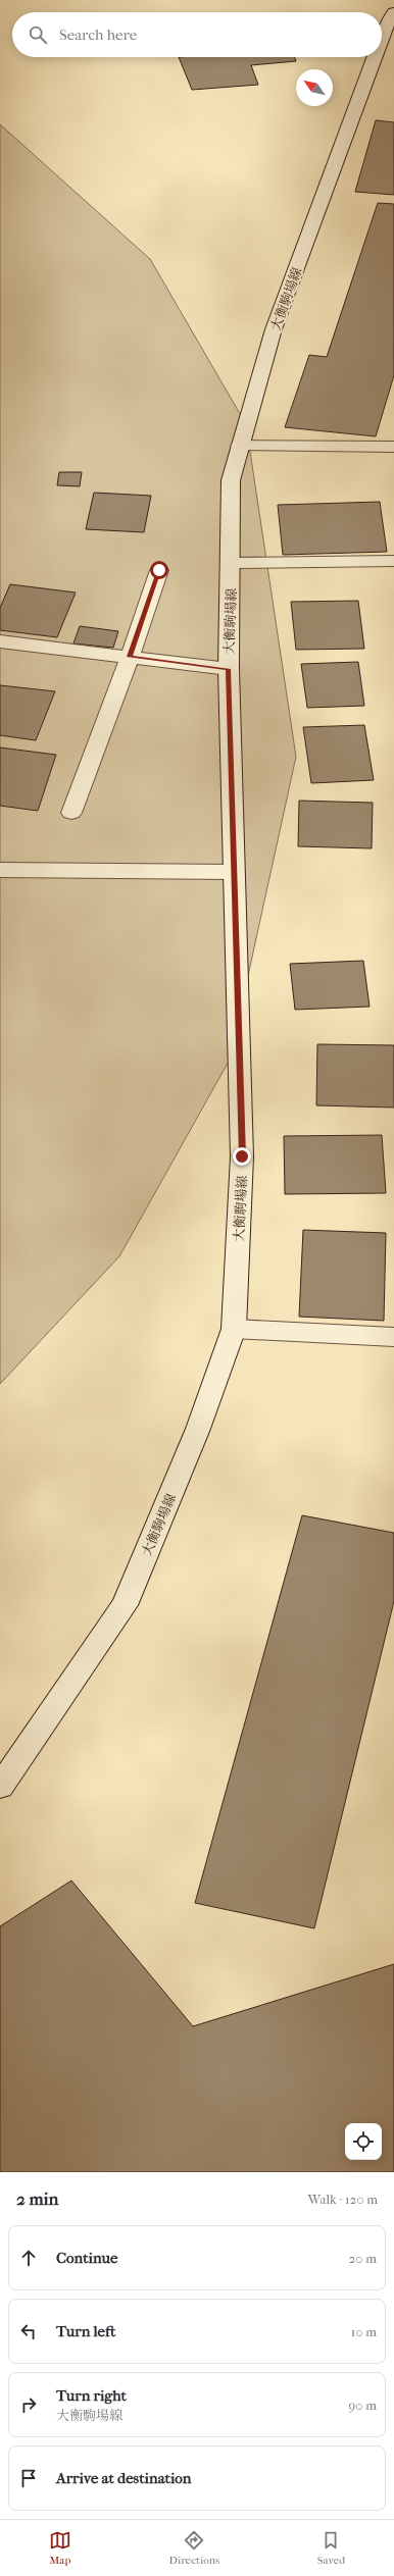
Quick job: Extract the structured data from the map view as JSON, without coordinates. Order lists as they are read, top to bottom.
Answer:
{
  "streets": {
    "main road": ["大衡駒場線"]
  },
  "north": "top left",
  "page": {
    "search": "Search here",
    "heading": ["2 min", "Walk · 120 m"],
    "list": [
      ["Continue", "20 m"],
      ["Turn left", "10 m"],
      ["Turn right", "大衡駒場線", "90 m"],
      "Arrive at destination"
    ],
    "nav": ["Map", "Directions", "Saved"]
  }
}
